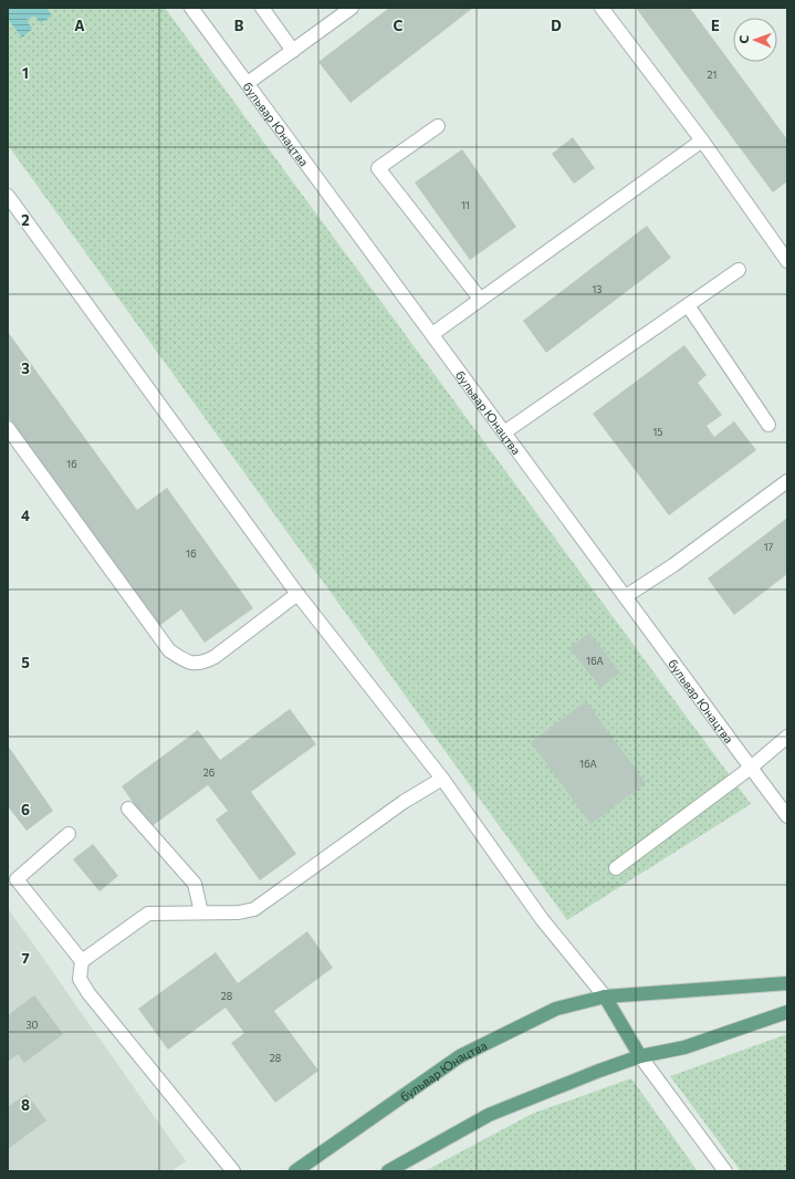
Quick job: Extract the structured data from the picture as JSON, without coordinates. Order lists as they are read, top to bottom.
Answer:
{
  "streets": {
    "main road": ["бульвар Юнацтва"]
  },
  "house_numbers": [
    "21",
    "11",
    "13",
    "15",
    "16",
    "17",
    "16",
    "16А",
    "16А",
    "26",
    "28",
    "30",
    "28"
  ],
  "north": "left",
  "grid": {
    "columns": [
      "A",
      "B",
      "C",
      "D",
      "E"
    ],
    "rows": [
      "1",
      "2",
      "3",
      "4",
      "5",
      "6",
      "7",
      "8"
    ]
  }
}
